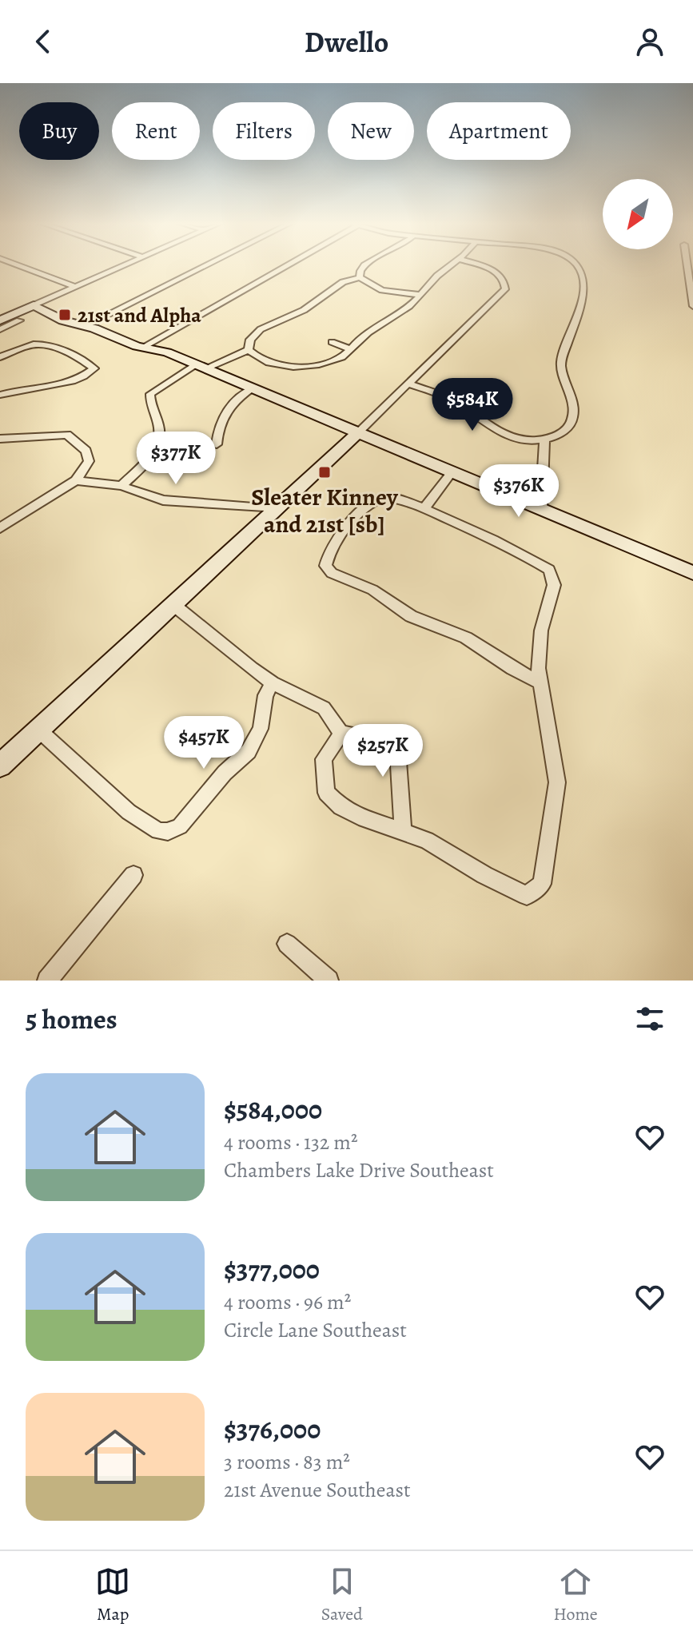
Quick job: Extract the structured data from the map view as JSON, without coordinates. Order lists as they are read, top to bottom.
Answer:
{
  "places": {
    "transit": ["21st and Alpha", "Sleater Kinney and 21st [sb]"]
  },
  "north": "bottom left",
  "page": {
    "header": "Dwello",
    "chip": [
      "Buy",
      "Rent",
      "Filters",
      "New",
      "Apartment"
    ],
    "price": [
      "$584K",
      "$377K",
      "$376K",
      "$457K",
      "$257K"
    ],
    "heading": "5 homes",
    "list": [
      {
        "name": "$584,000",
        "note": "4 rooms · 132 m² · Chambers Lake Drive Southeast"
      },
      {
        "name": "$377,000",
        "note": "4 rooms · 96 m² · Circle Lane Southeast"
      },
      {
        "name": "$376,000",
        "note": "3 rooms · 83 m² · 21st Avenue Southeast"
      }
    ],
    "tabs": ["Map", "Saved", "Home"]
  }
}
